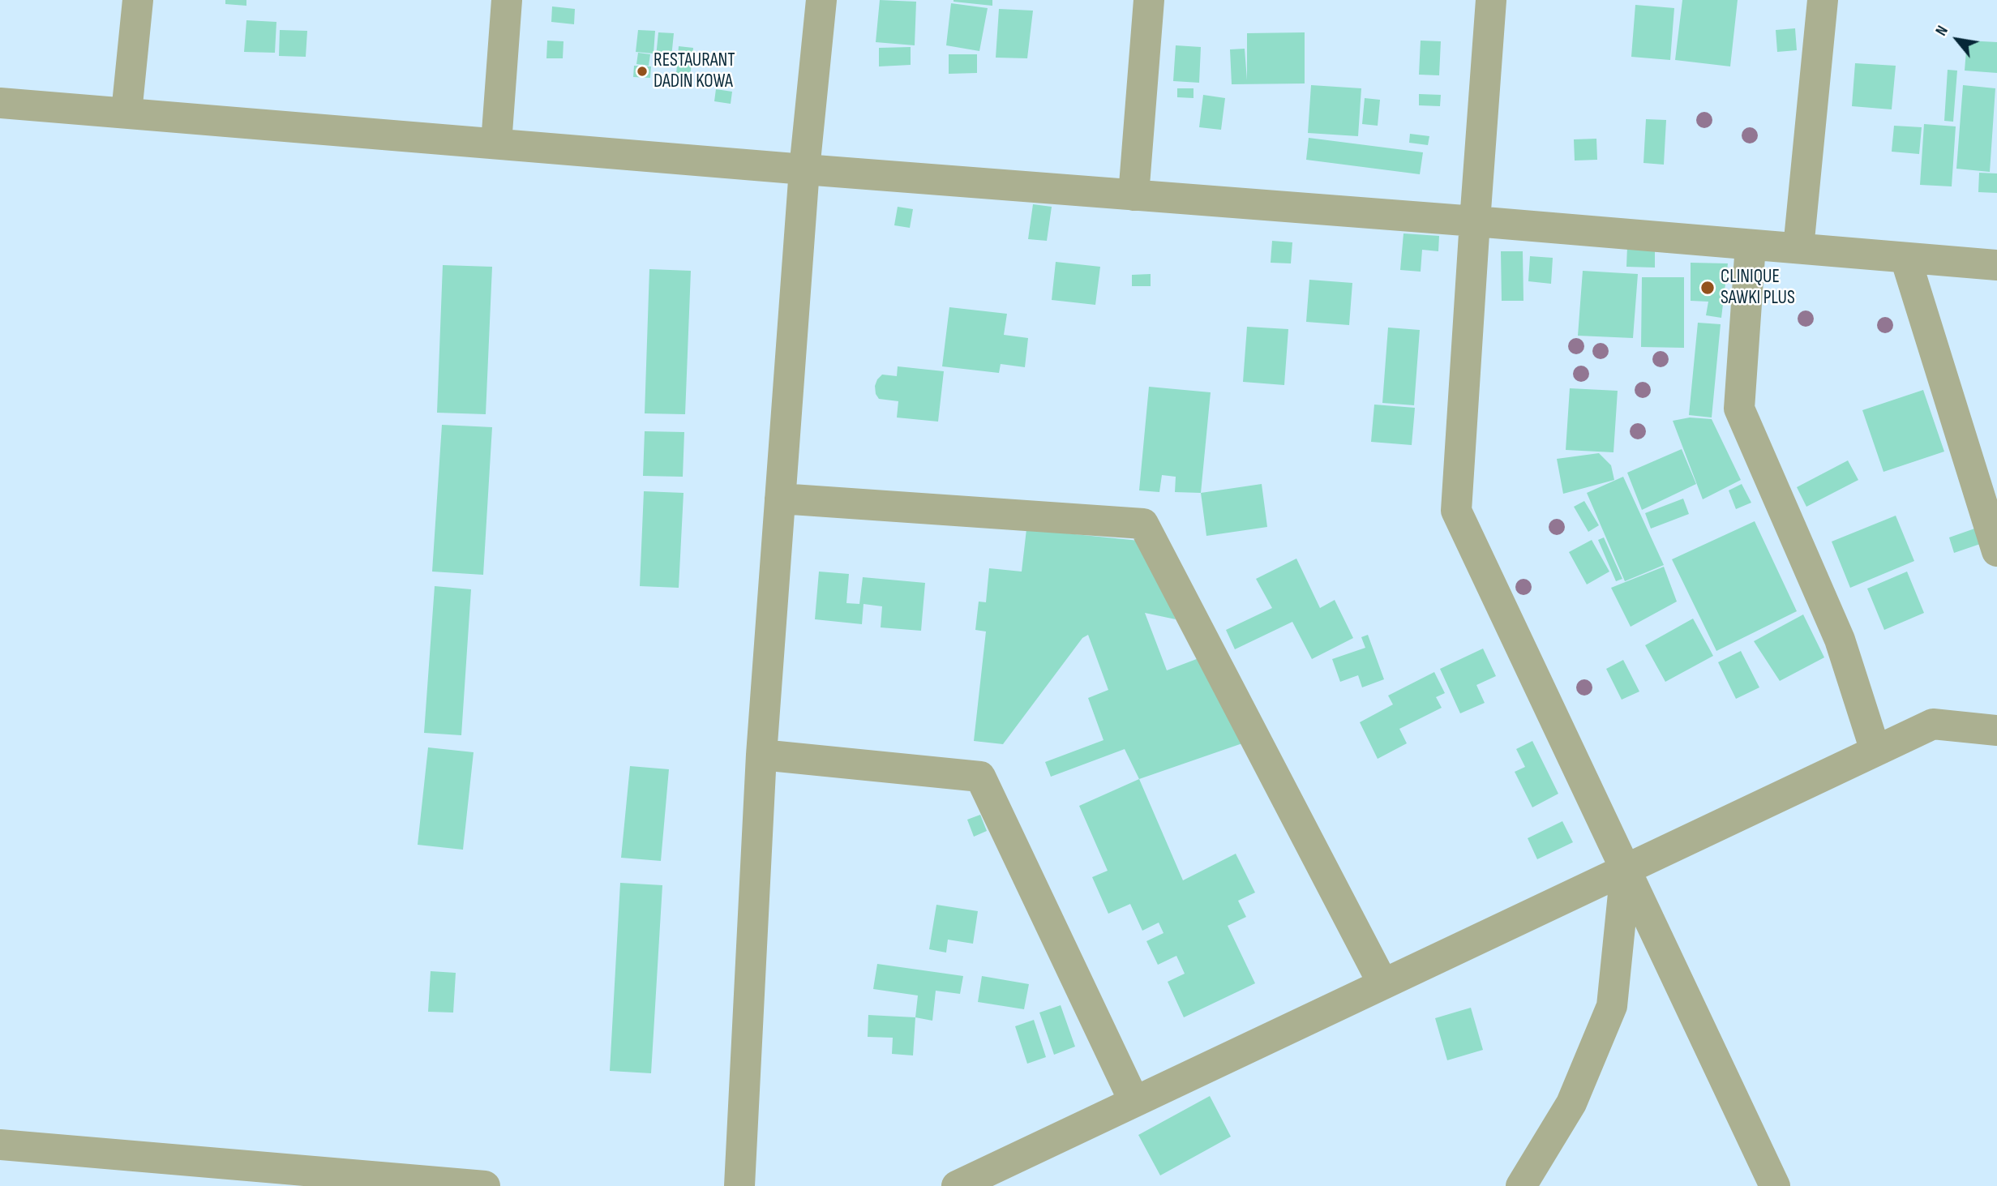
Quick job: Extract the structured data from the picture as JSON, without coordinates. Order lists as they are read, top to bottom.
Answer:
{
  "places": ["RESTAURANT DADIN KOWA", "CLINIQUE SAWKI PLUS"],
  "north": "top left"
}
